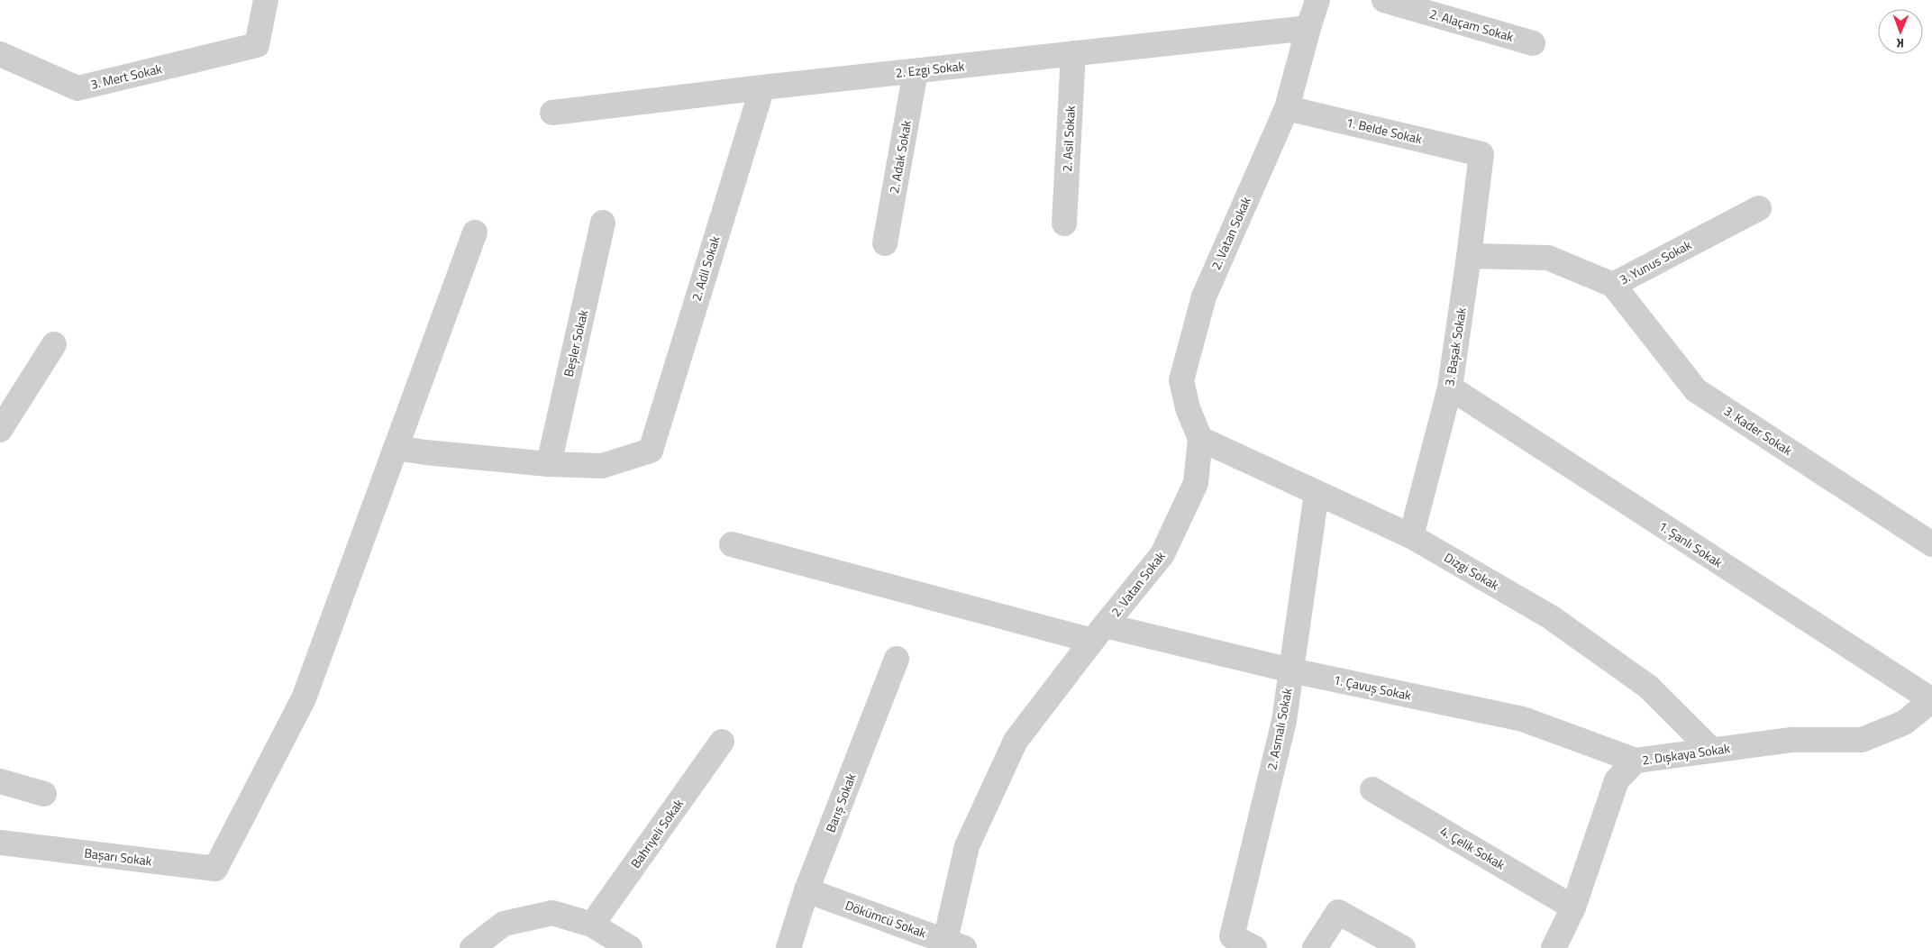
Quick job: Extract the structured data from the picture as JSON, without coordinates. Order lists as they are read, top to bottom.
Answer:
{
  "streets": {
    "street": [
      "2. Alaçam Sokak",
      "2. Ezgi Sokak",
      "3. Mert Sokak",
      "1. Belde Sokak",
      "2. Asil Sokak",
      "2. Adak Sokak",
      "2. Vatan Sokak",
      "3. Yunus Sokak",
      "2. Adil Sokak",
      "Beşler Sokak",
      "3. Başak Sokak",
      "3. Kader Sokak",
      "1. Şanlı Sokak",
      "Dizgi Sokak",
      "1. Çavuş Sokak",
      "2. Asmalı Sokak",
      "2. Dışkaya Sokak",
      "Barış Sokak",
      "Bahriyeli Sokak",
      "4. Çelik Sokak",
      "Başarı Sokak",
      "Dökümcü Sokak"
    ]
  },
  "crossings": [
    ["2. Ezgi Sokak", "2. Asil Sokak"],
    ["2. Ezgi Sokak", "2. Adak Sokak"],
    ["2. Ezgi Sokak", "2. Vatan Sokak"],
    ["2. Ezgi Sokak", "2. Adil Sokak"],
    ["1. Belde Sokak", "2. Vatan Sokak"],
    ["1. Belde Sokak", "3. Başak Sokak"],
    ["2. Vatan Sokak", "Dizgi Sokak"],
    ["2. Vatan Sokak", "1. Çavuş Sokak"],
    ["2. Vatan Sokak", "Dökümcü Sokak"],
    ["3. Yunus Sokak", "3. Başak Sokak"],
    ["3. Yunus Sokak", "3. Kader Sokak"],
    ["2. Adil Sokak", "Beşler Sokak"],
    ["3. Başak Sokak", "1. Şanlı Sokak"],
    ["3. Başak Sokak", "Dizgi Sokak"],
    ["1. Şanlı Sokak", "2. Dışkaya Sokak"],
    ["Dizgi Sokak", "2. Asmalı Sokak"],
    ["Dizgi Sokak", "2. Dışkaya Sokak"],
    ["1. Çavuş Sokak", "2. Asmalı Sokak"],
    ["1. Çavuş Sokak", "2. Dışkaya Sokak"],
    ["2. Dışkaya Sokak", "4. Çelik Sokak"],
    ["Barış Sokak", "Dökümcü Sokak"]
  ],
  "north": "bottom"
}
